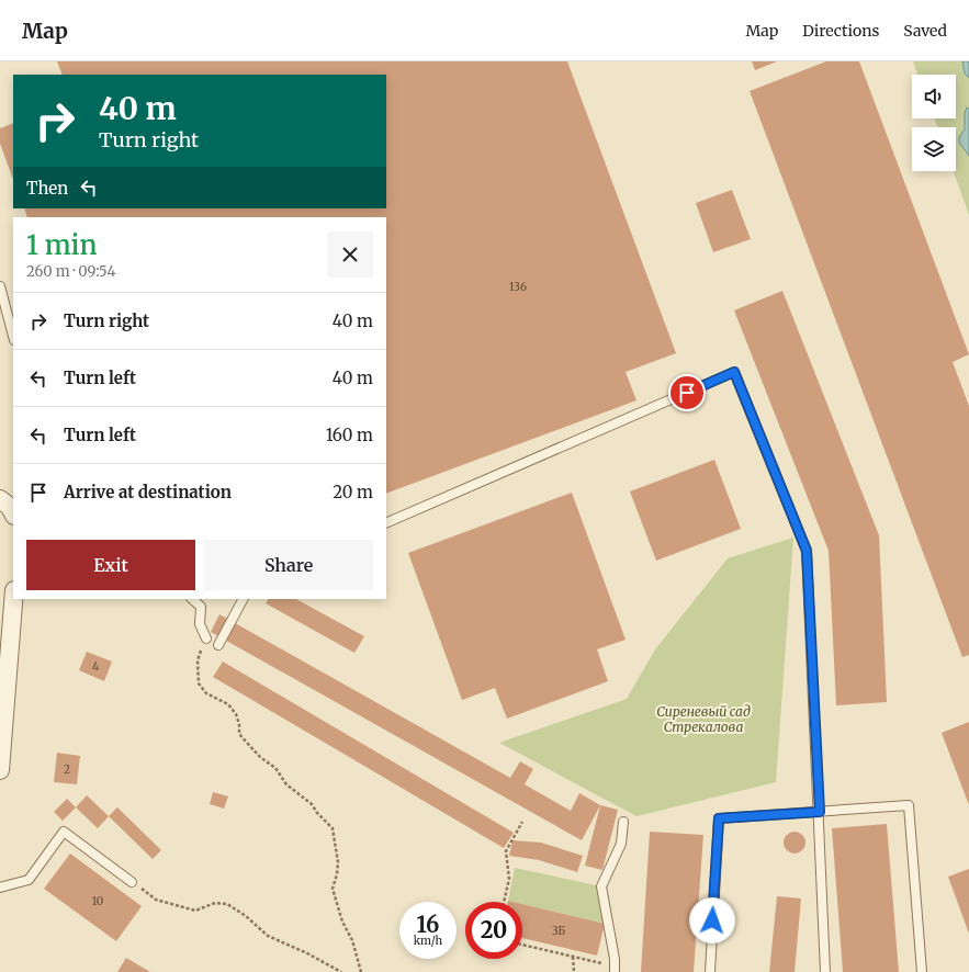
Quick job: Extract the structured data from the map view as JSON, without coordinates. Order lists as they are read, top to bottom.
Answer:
{
  "parks": ["Сиреневый сад Стрекалова"],
  "house_numbers": [
    "136",
    "4",
    "2",
    "10",
    "3Б"
  ],
  "page": {
    "header": "Map",
    "nav": ["Map", "Directions", "Saved"],
    "turn": ["40 m", "Turn right"],
    "then": "Then",
    "heading": ["1 min", "260 m · 09:54"],
    "list": [
      {
        "name": "Turn right",
        "value": "40 m"
      },
      {
        "name": "Turn left",
        "value": "40 m"
      },
      {
        "name": "Turn left",
        "value": "160 m"
      },
      {
        "name": "Arrive at destination",
        "value": "20 m"
      }
    ],
    "buttons": ["Exit", "Share"],
    "speed": "16 km/h",
    "limit": "20"
  }
}
